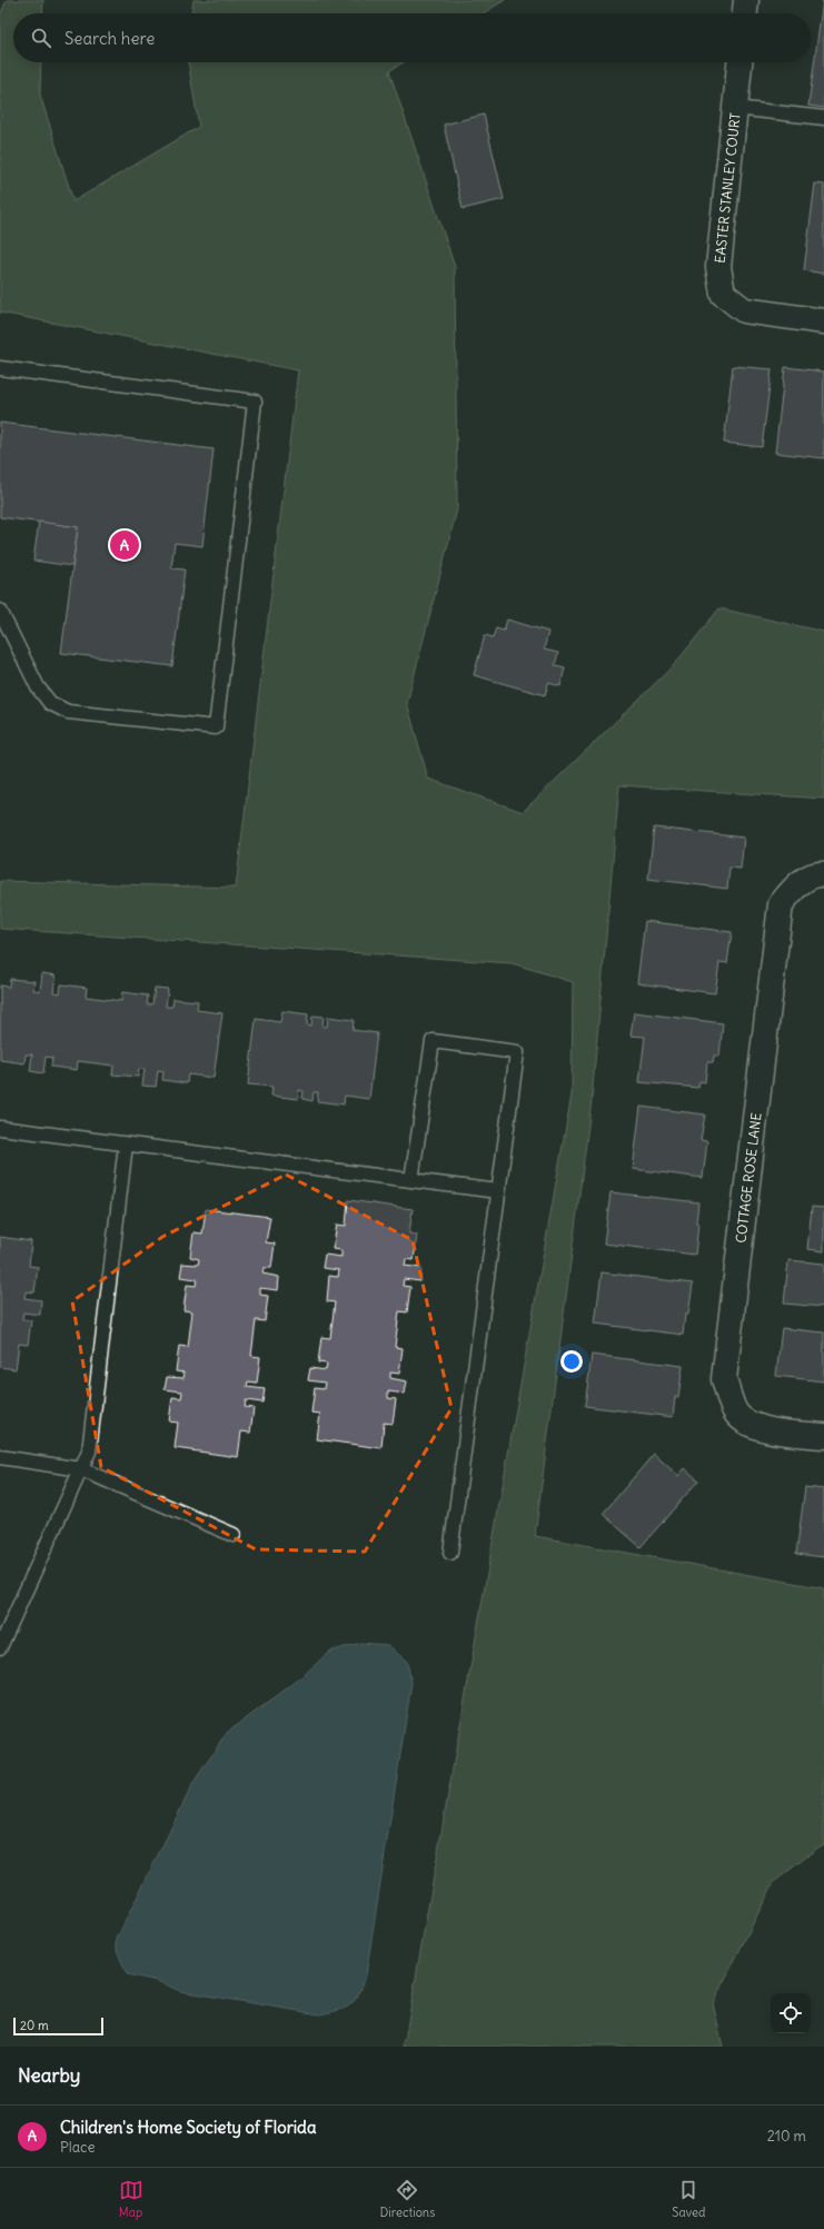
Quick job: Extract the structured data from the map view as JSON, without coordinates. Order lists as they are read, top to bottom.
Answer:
{
  "streets": {
    "street": ["EASTER STANLEY COURT", "COTTAGE ROSE LANE"]
  },
  "scale_bar": "20 m",
  "page": {
    "search": "Search here",
    "pins": "A",
    "scale": "20 m",
    "heading": "Nearby",
    "list": [
      {
        "mark": "A",
        "name": "Children's Home Society of Florida",
        "note": "Place",
        "value": "210 m"
      }
    ],
    "nav": ["Map", "Directions", "Saved"]
  }
}
